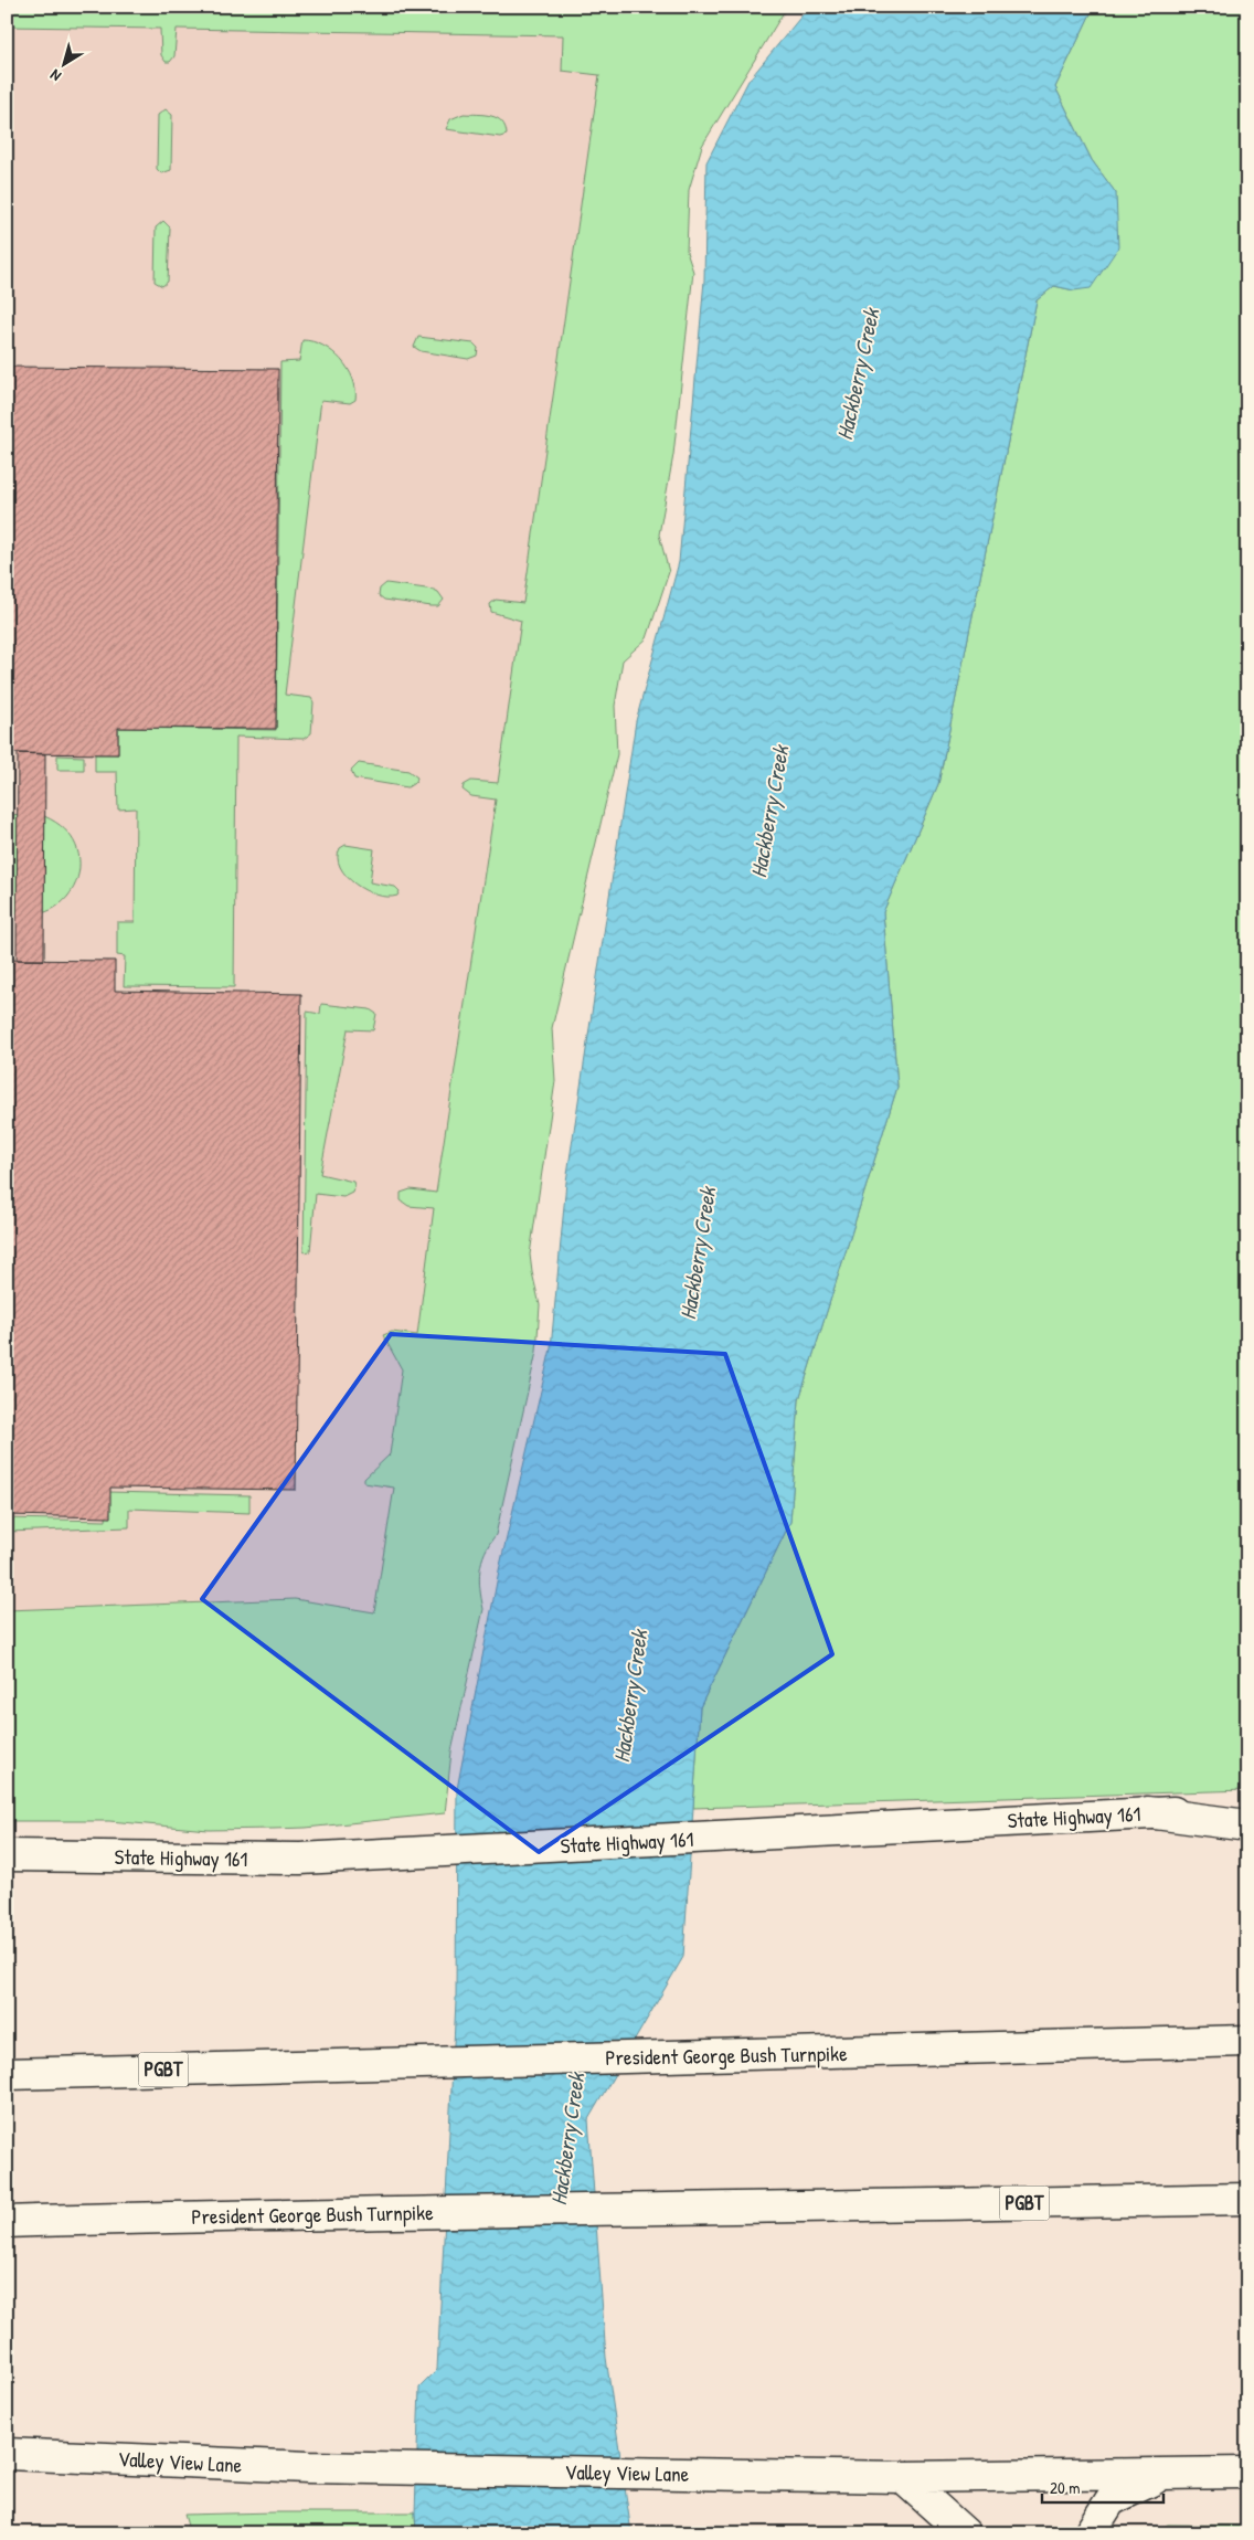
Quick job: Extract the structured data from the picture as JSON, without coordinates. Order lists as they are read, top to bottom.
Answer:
{
  "streets": {
    "main road": [
      "State Highway 161",
      "President George Bush Turnpike",
      "PGBT",
      "Valley View Lane"
    ]
  },
  "water": ["Hackberry Creek"],
  "scale_bar": "20 m",
  "north": "bottom left"
}
